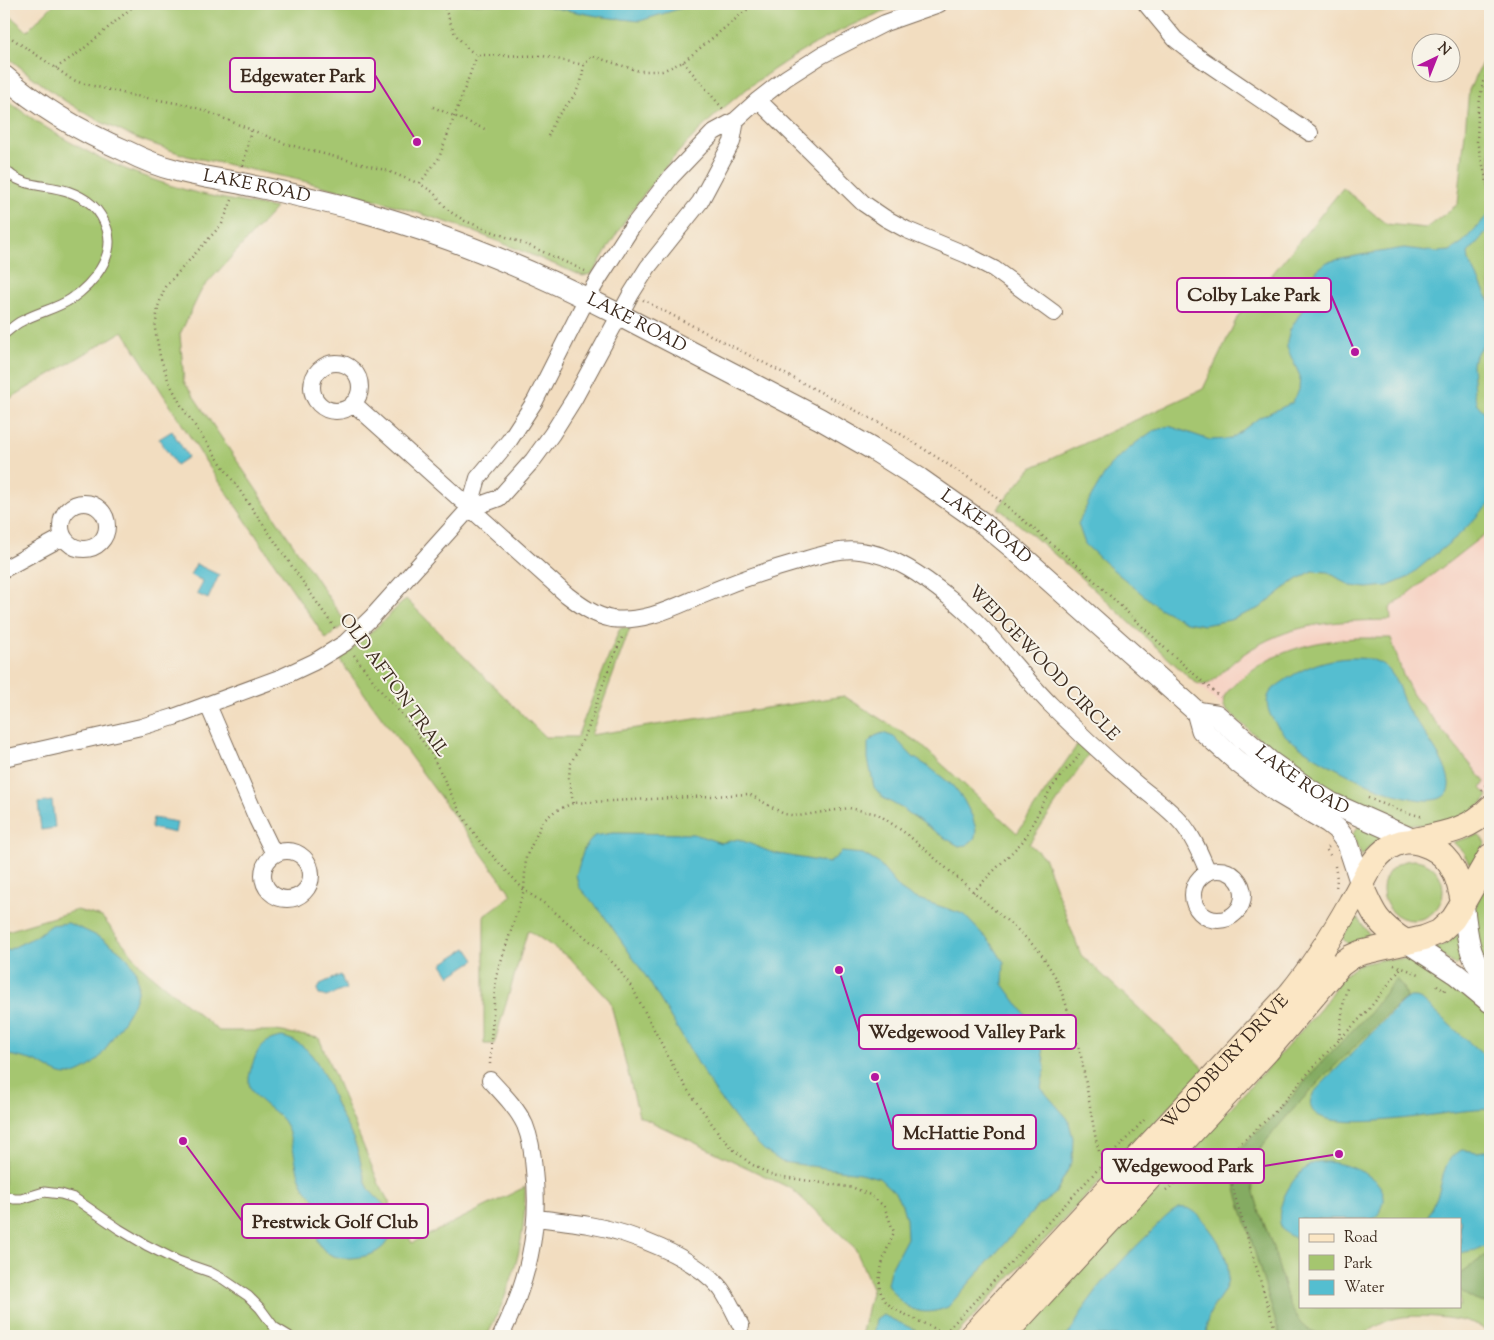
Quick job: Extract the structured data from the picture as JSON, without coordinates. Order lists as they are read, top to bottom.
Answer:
{
  "streets": {
    "main road": ["WOODBURY DRIVE"],
    "street": ["LAKE ROAD", "WEDGEWOOD CIRCLE"],
    "path": ["OLD AFTON TRAIL"]
  },
  "crossings": [
    ["LAKE ROAD", "WOODBURY DRIVE"]
  ],
  "places": [
    "Edgewater Park",
    "Colby Lake Park",
    "Wedgewood Valley Park",
    "McHattie Pond",
    "Prestwick Golf Club",
    "Wedgewood Park"
  ],
  "legend": ["Road", "Park", "Water"],
  "north": "top right"
}
